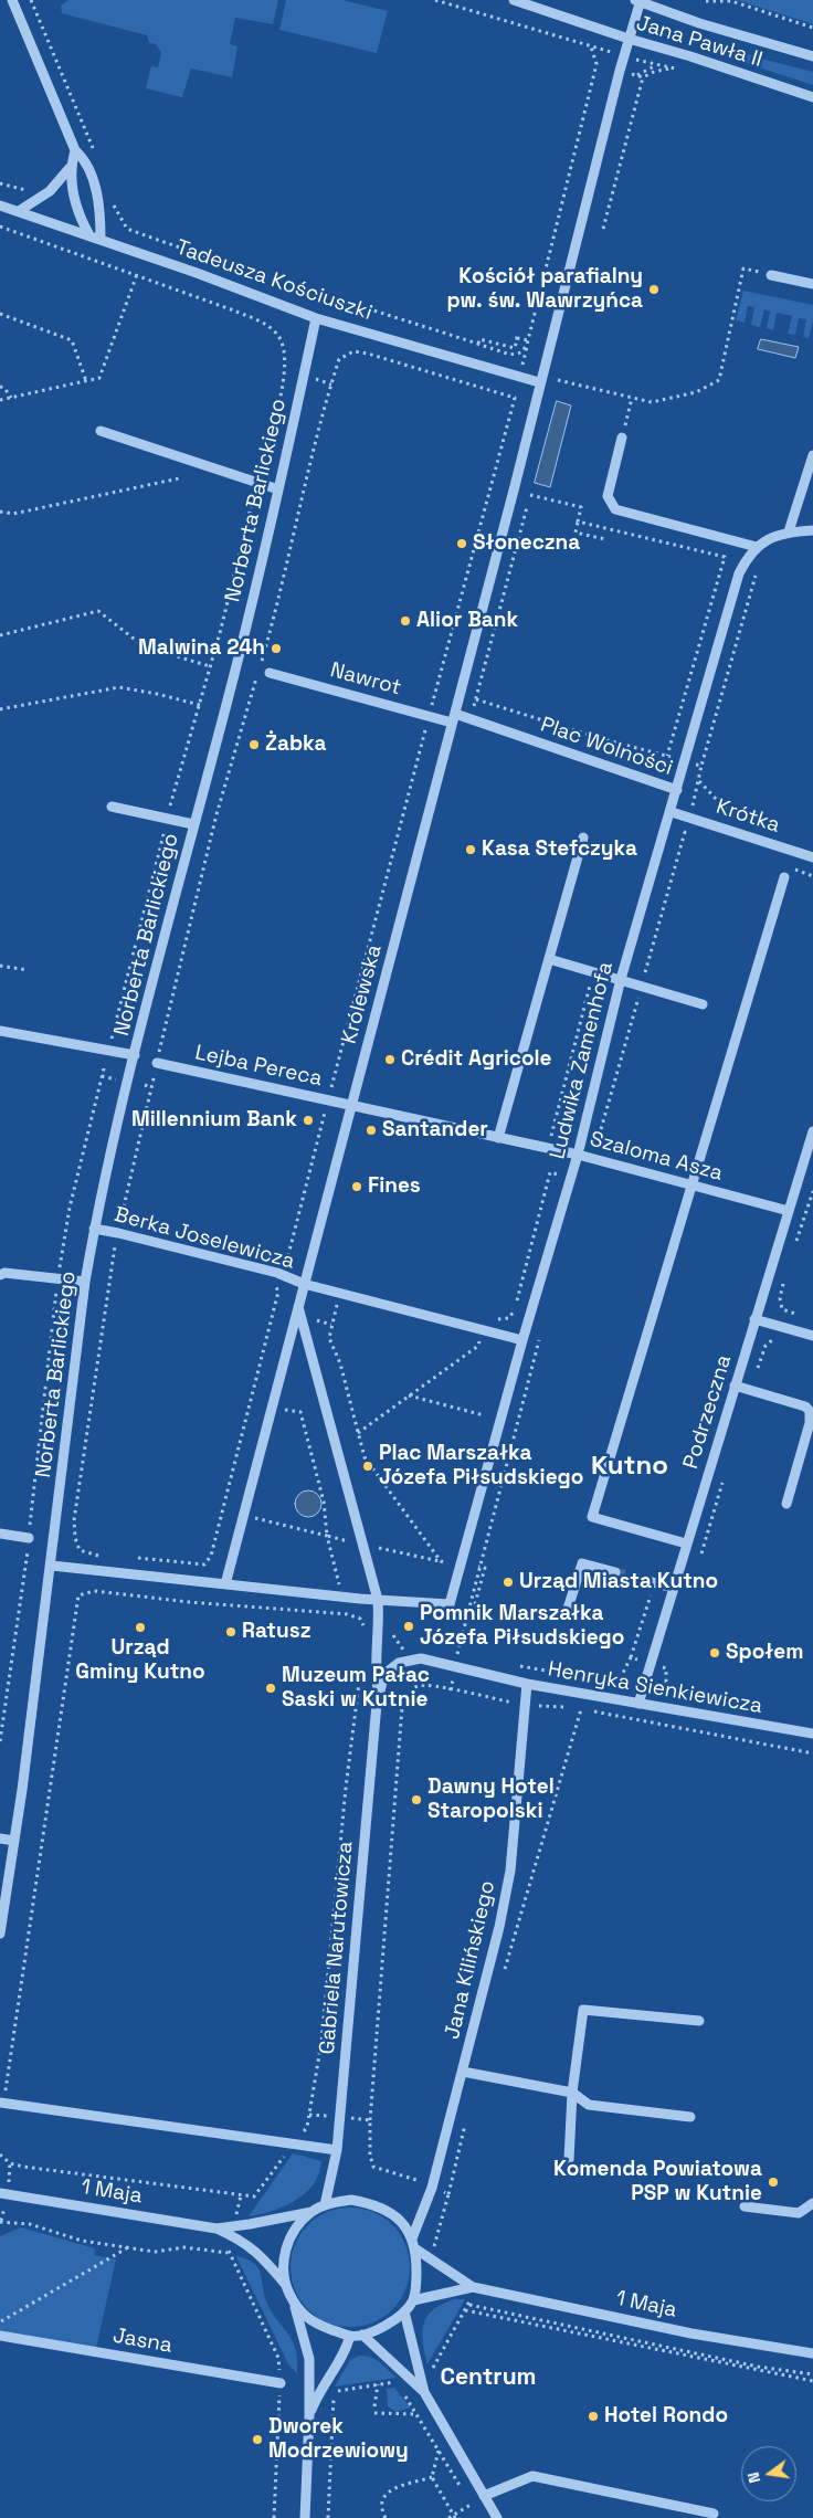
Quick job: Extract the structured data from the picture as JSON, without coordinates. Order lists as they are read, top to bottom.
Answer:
{
  "streets": {
    "street": [
      "Jana Pawła II",
      "Tadeusza Kościuszki",
      "Norberta Barlickiego",
      "Nawrot",
      "Plac Wolności",
      "Krótka",
      "Królewska",
      "Ludwika Zamenhofa",
      "Lejba Pereca",
      "Szaloma Asza",
      "Berka Joselewicza",
      "Podrzeczna",
      "Henryka Sienkiewicza",
      "Gabriela Narutowicza",
      "Jana Kilińskiego",
      "1 Maja",
      "Jasna"
    ]
  },
  "crossings": [
    ["Tadeusza Kościuszki", "Norberta Barlickiego"],
    ["Norberta Barlickiego", "Berka Joselewicza"],
    ["Nawrot", "Plac Wolności"],
    ["Nawrot", "Królewska"],
    ["Plac Wolności", "Królewska"],
    ["Plac Wolności", "Ludwika Zamenhofa"],
    ["Krótka", "Ludwika Zamenhofa"],
    ["Królewska", "Lejba Pereca"],
    ["Królewska", "Szaloma Asza"],
    ["Królewska", "Berka Joselewicza"],
    ["Ludwika Zamenhofa", "Szaloma Asza"],
    ["Lejba Pereca", "Szaloma Asza"],
    ["Szaloma Asza", "Podrzeczna"],
    ["Podrzeczna", "Henryka Sienkiewicza"],
    ["Henryka Sienkiewicza", "Gabriela Narutowicza"],
    ["Henryka Sienkiewicza", "Jana Kilińskiego"],
    ["Gabriela Narutowicza", "Jana Kilińskiego"],
    ["Gabriela Narutowicza", "1 Maja"],
    ["Jana Kilińskiego", "1 Maja"]
  ],
  "districts": ["Kutno", "Centrum"],
  "places": [
    "Kościół parafialny pw. św. Wawrzyńca",
    "Słoneczna",
    "Alior Bank",
    "Malwina 24h",
    "Żabka",
    "Kasa Stefczyka",
    "Crédit Agricole",
    "Millennium Bank",
    "Santander",
    "Fines",
    "Plac Marszałka Józefa Piłsudskiego",
    "Urząd Miasta Kutno",
    "Pomnik Marszałka Józefa Piłsudskiego",
    "Urząd Gminy Kutno",
    "Ratusz",
    "Społem",
    "Muzeum Pałac Saski w Kutnie",
    "Dawny Hotel Staropolski",
    "Komenda Powiatowa PSP w Kutnie",
    "Hotel Rondo",
    "Dworek Modrzewiowy"
  ],
  "north": "left"
}
